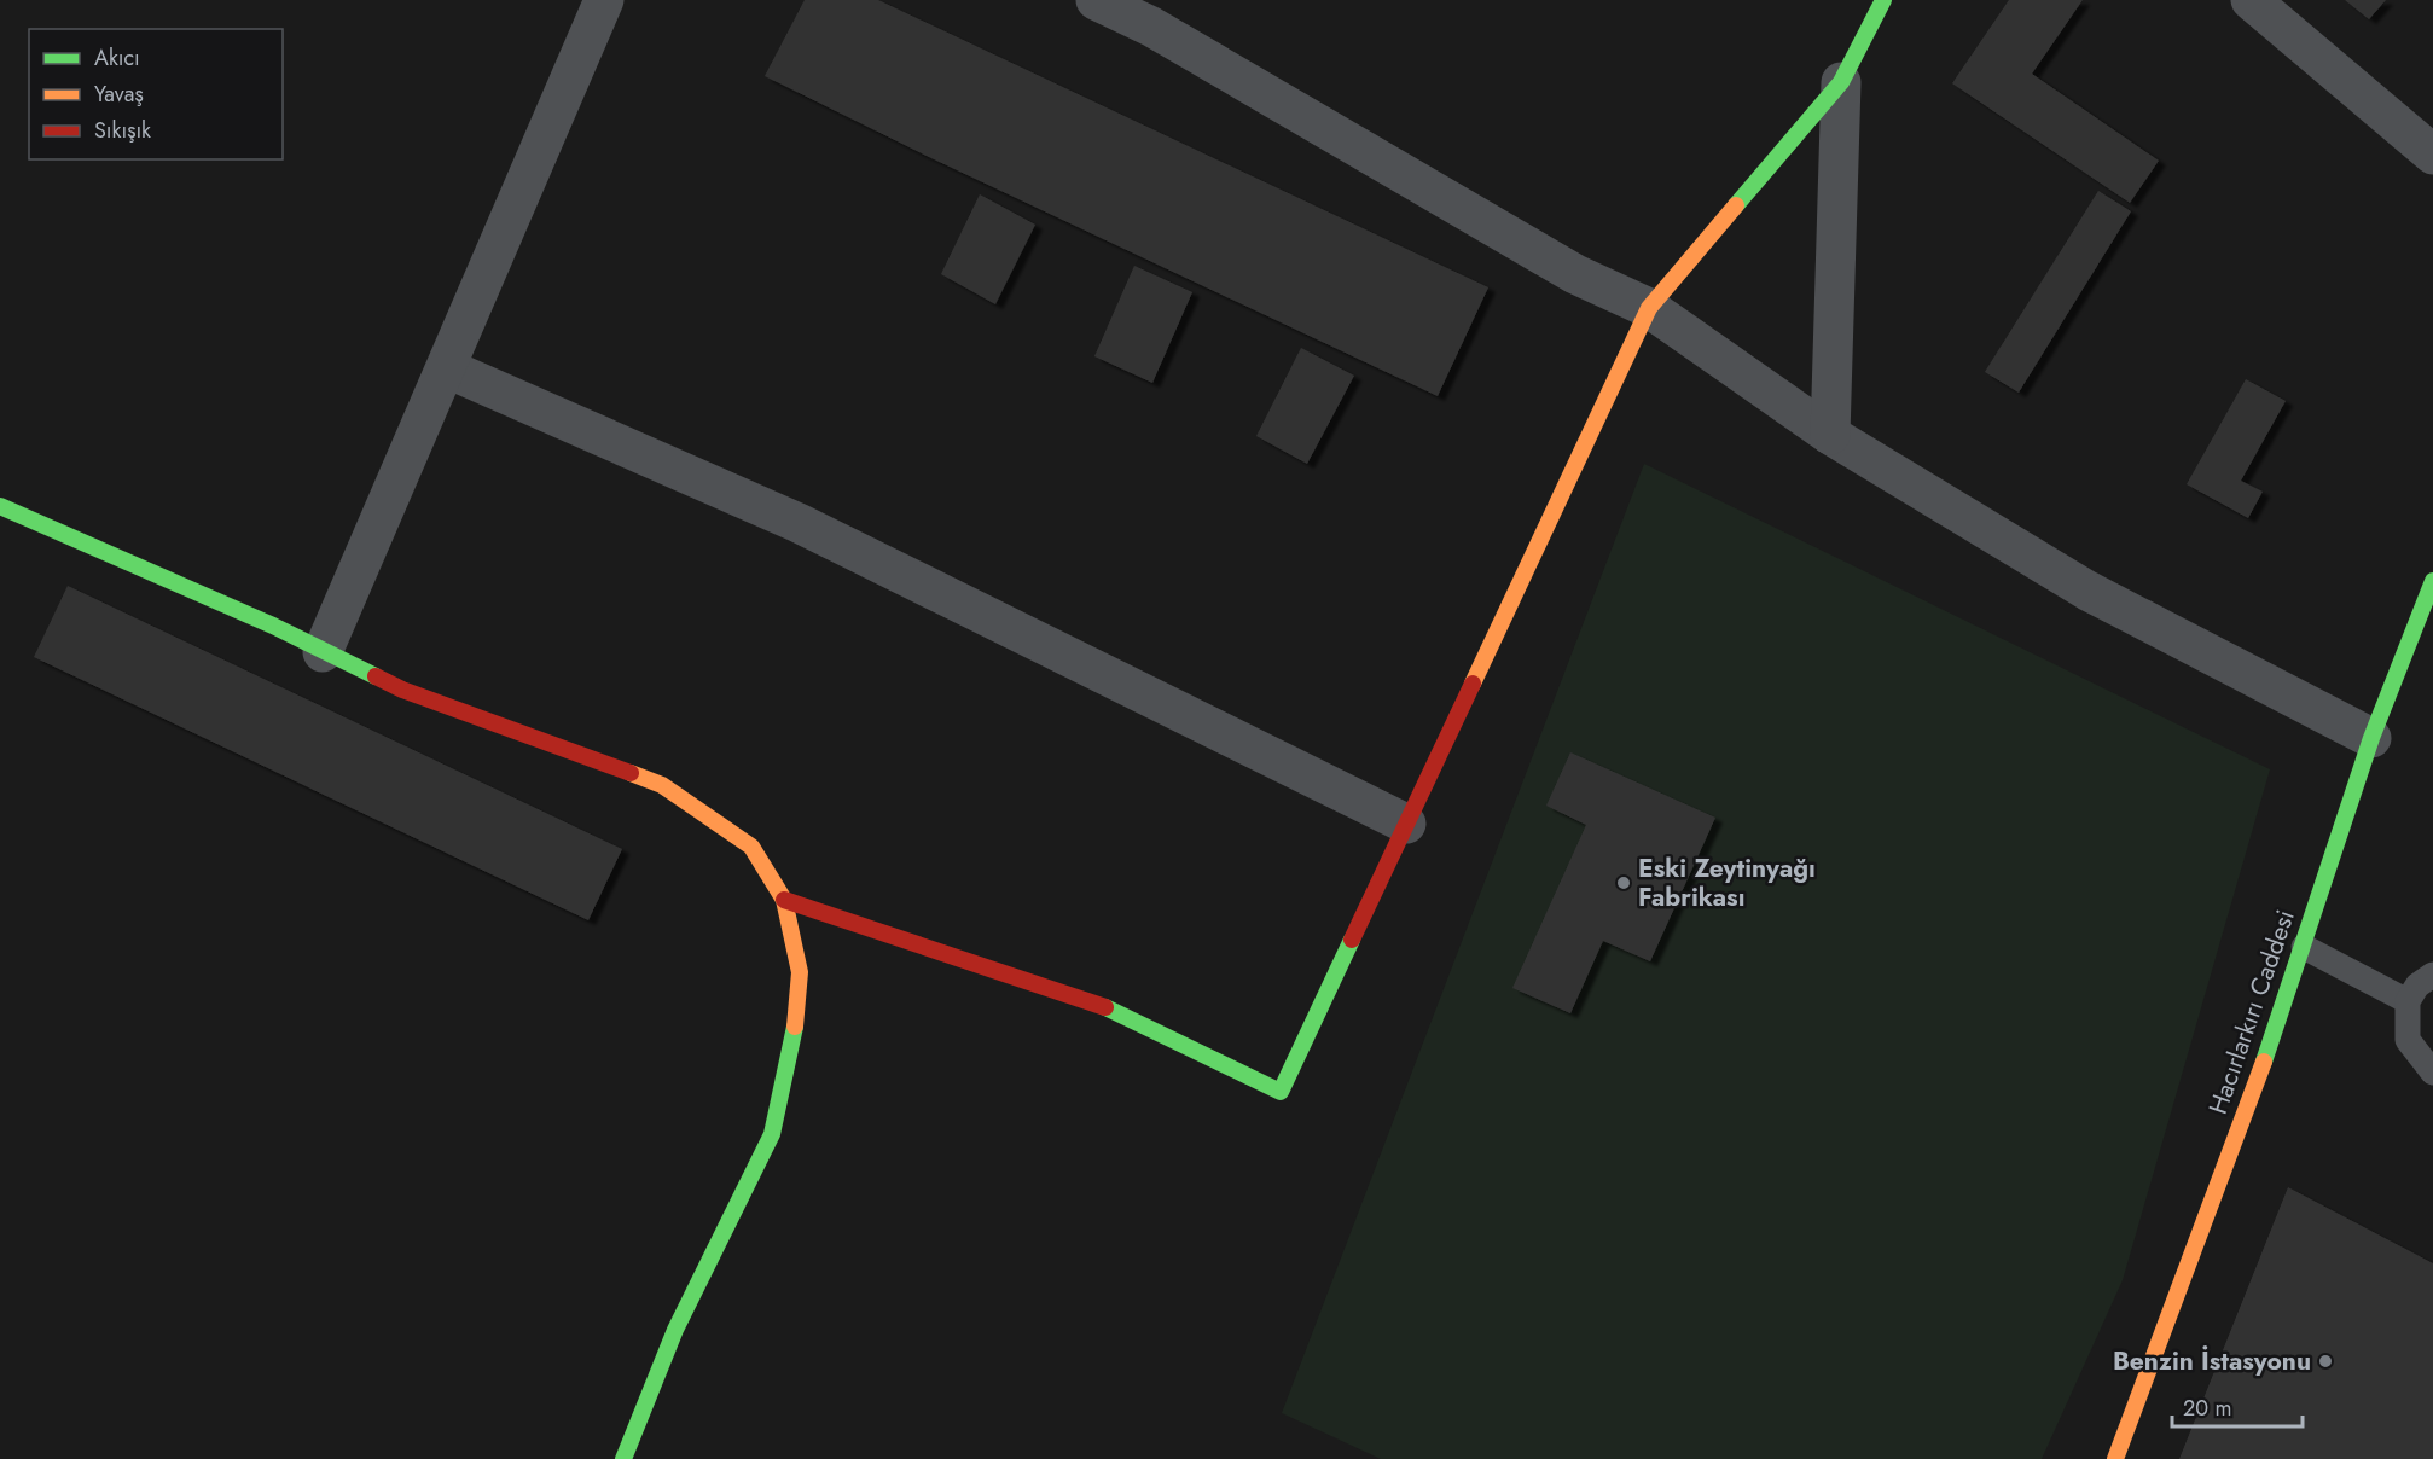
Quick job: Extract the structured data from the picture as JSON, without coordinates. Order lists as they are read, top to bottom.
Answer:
{
  "streets": {
    "street": ["Hacırlarkırı Caddesi"]
  },
  "places": ["Eski Zeytinyağı Fabrikası", "Benzin İstasyonu"],
  "legend": ["Akıcı", "Yavaş", "Sıkışık"],
  "scale_bar": "20 m"
}
